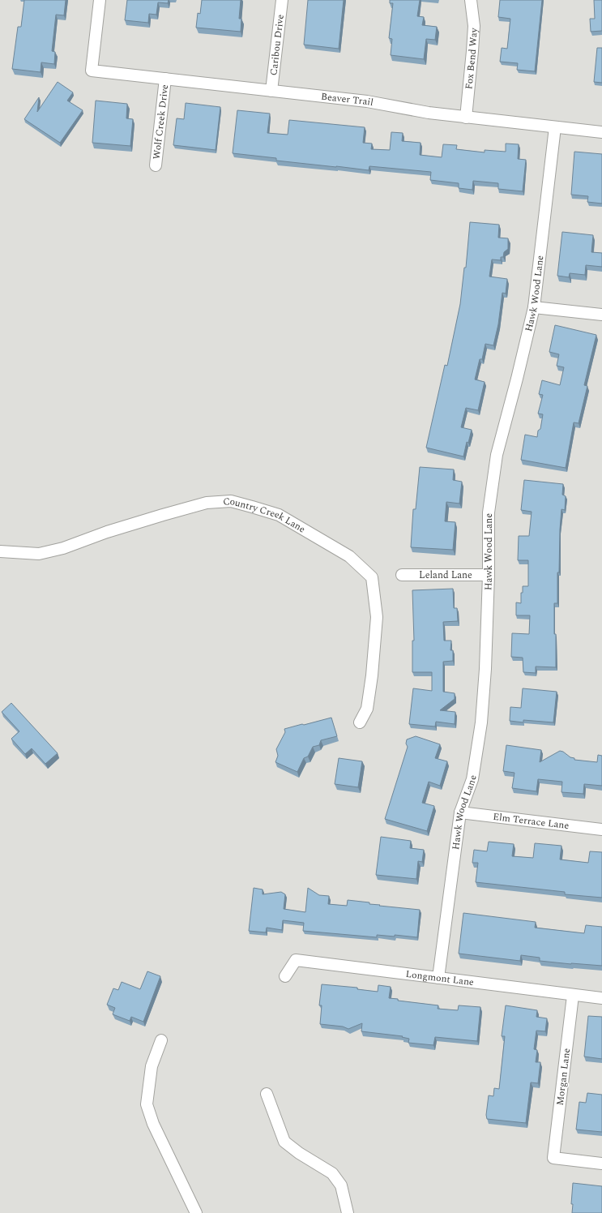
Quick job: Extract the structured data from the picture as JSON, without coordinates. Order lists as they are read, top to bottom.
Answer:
{
  "streets": {
    "street": [
      "Caribou Drive",
      "Fox Bend Way",
      "Beaver Trail",
      "Wolf Creek Drive",
      "Hawk Wood Lane",
      "Country Creek Lane",
      "Leland Lane",
      "Elm Terrace Lane",
      "Longmont Lane",
      "Morgan Lane"
    ]
  },
  "crossings": [
    ["Caribou Drive", "Beaver Trail"],
    ["Fox Bend Way", "Beaver Trail"],
    ["Beaver Trail", "Wolf Creek Drive"],
    ["Beaver Trail", "Hawk Wood Lane"],
    ["Hawk Wood Lane", "Leland Lane"],
    ["Hawk Wood Lane", "Elm Terrace Lane"],
    ["Hawk Wood Lane", "Longmont Lane"],
    ["Longmont Lane", "Morgan Lane"]
  ]
}
